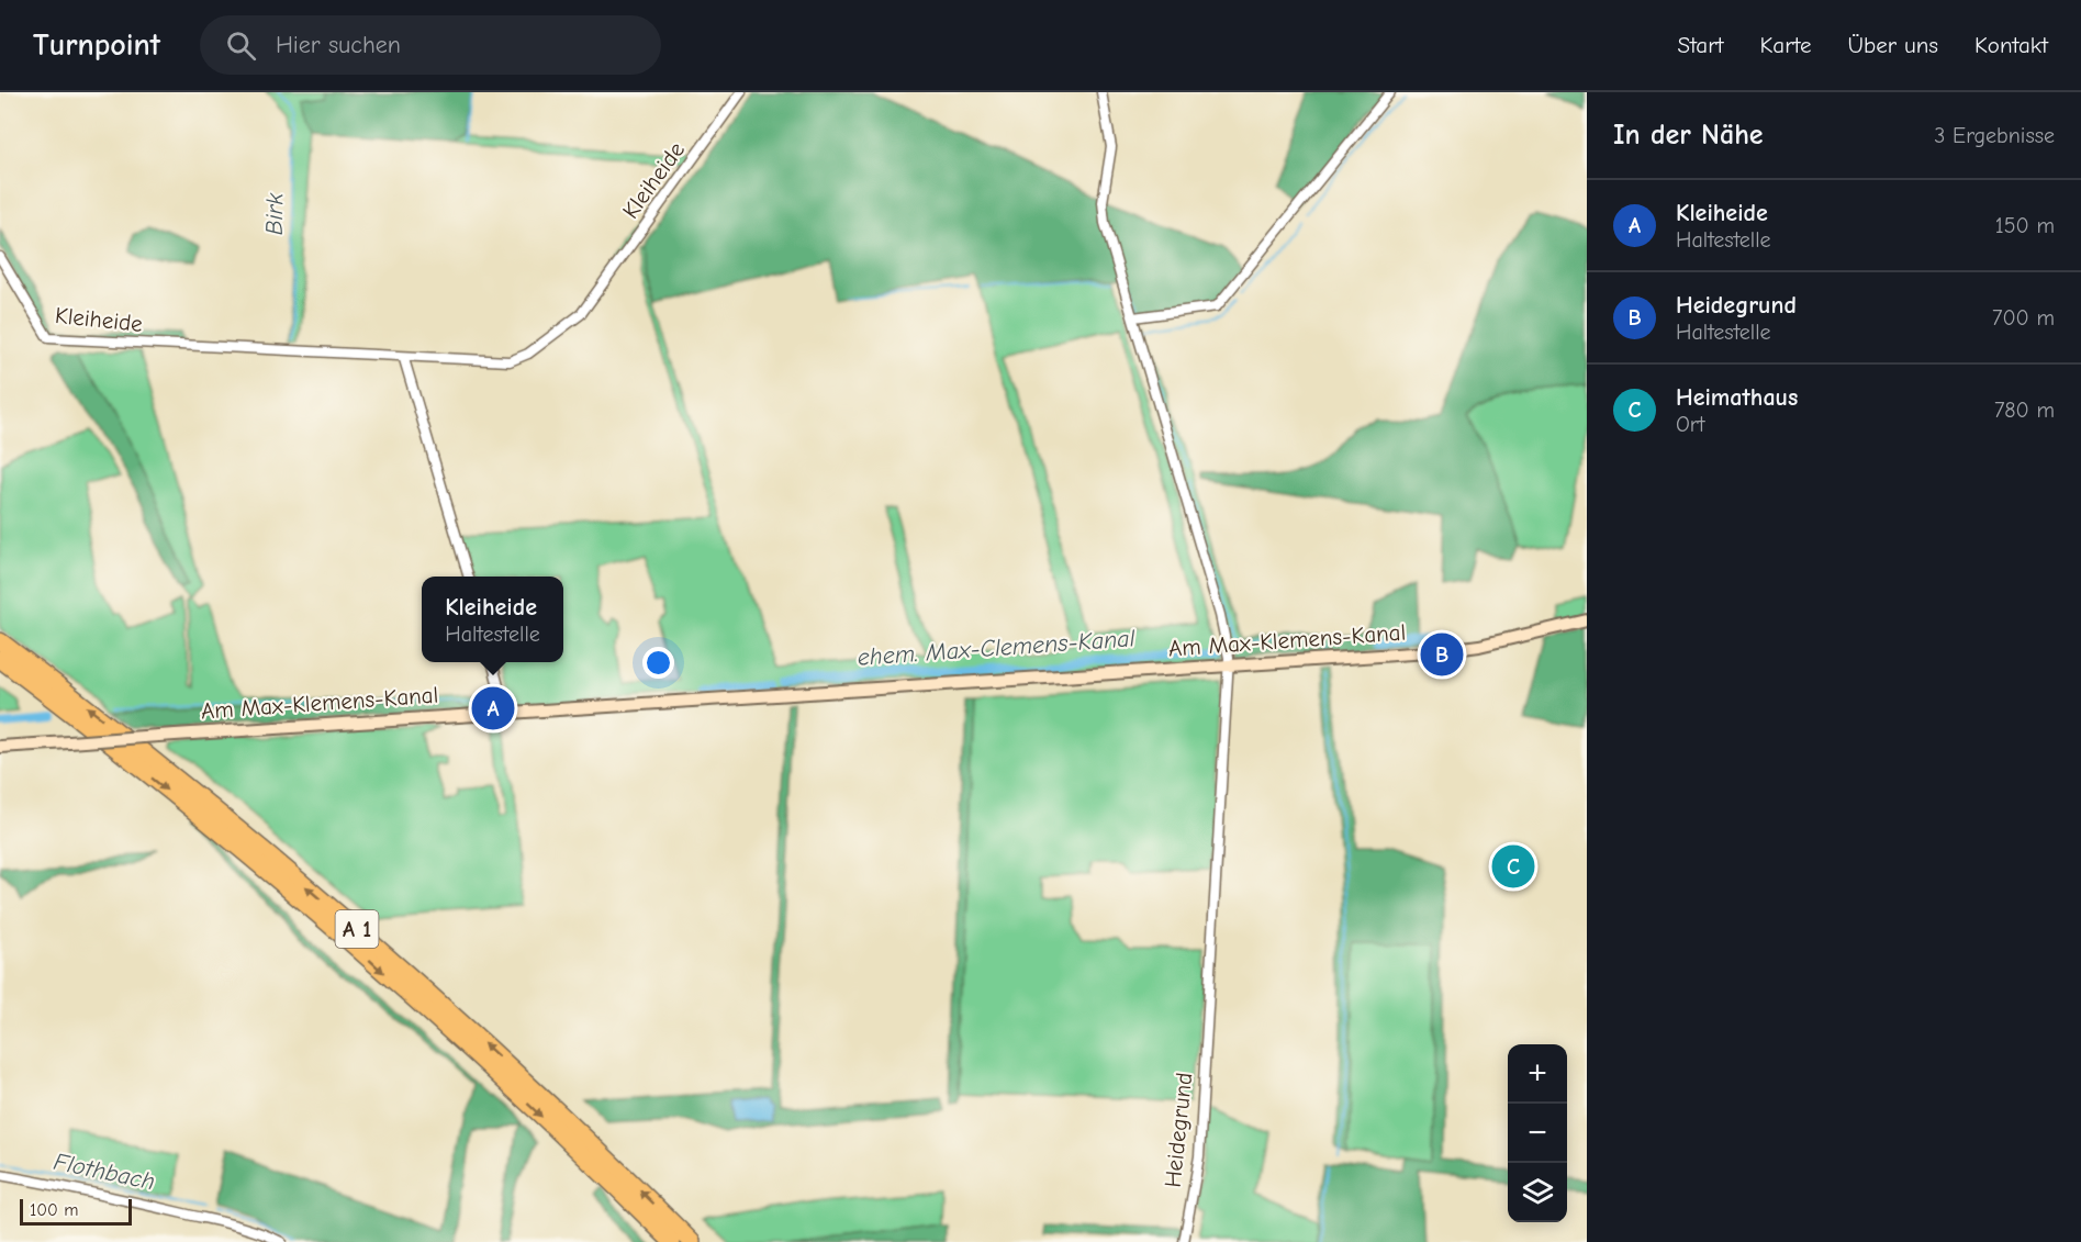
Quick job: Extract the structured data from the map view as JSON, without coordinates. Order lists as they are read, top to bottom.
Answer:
{
  "streets": {
    "highway": ["A 1"],
    "main road": ["Am Max-Klemens-Kanal"],
    "street": ["Kleiheide", "Heidegrund"]
  },
  "crossings": [
    ["Am Max-Klemens-Kanal", "Heidegrund"]
  ],
  "water": ["Birk", "ehem. Max-Clemens-Kanal", "Flothbach"],
  "scale_bar": "100 m",
  "page": {
    "header": "Turnpoint",
    "search": "Hier suchen",
    "nav": [
      "Start",
      "Karte",
      "Über uns",
      "Kontakt"
    ],
    "heading": ["In der Nähe", "3 Ergebnisse"],
    "list": [
      {
        "mark": "A",
        "name": "Kleiheide",
        "note": "Haltestelle",
        "value": "150 m"
      },
      {
        "mark": "B",
        "name": "Heidegrund",
        "note": "Haltestelle",
        "value": "700 m"
      },
      {
        "mark": "C",
        "name": "Heimathaus",
        "note": "Ort",
        "value": "780 m"
      }
    ],
    "popup": ["Kleiheide", "Haltestelle"],
    "pins": ["B", "A", "C"],
    "map_buttons": ["+", "−"],
    "scale": "100 m"
  }
}
